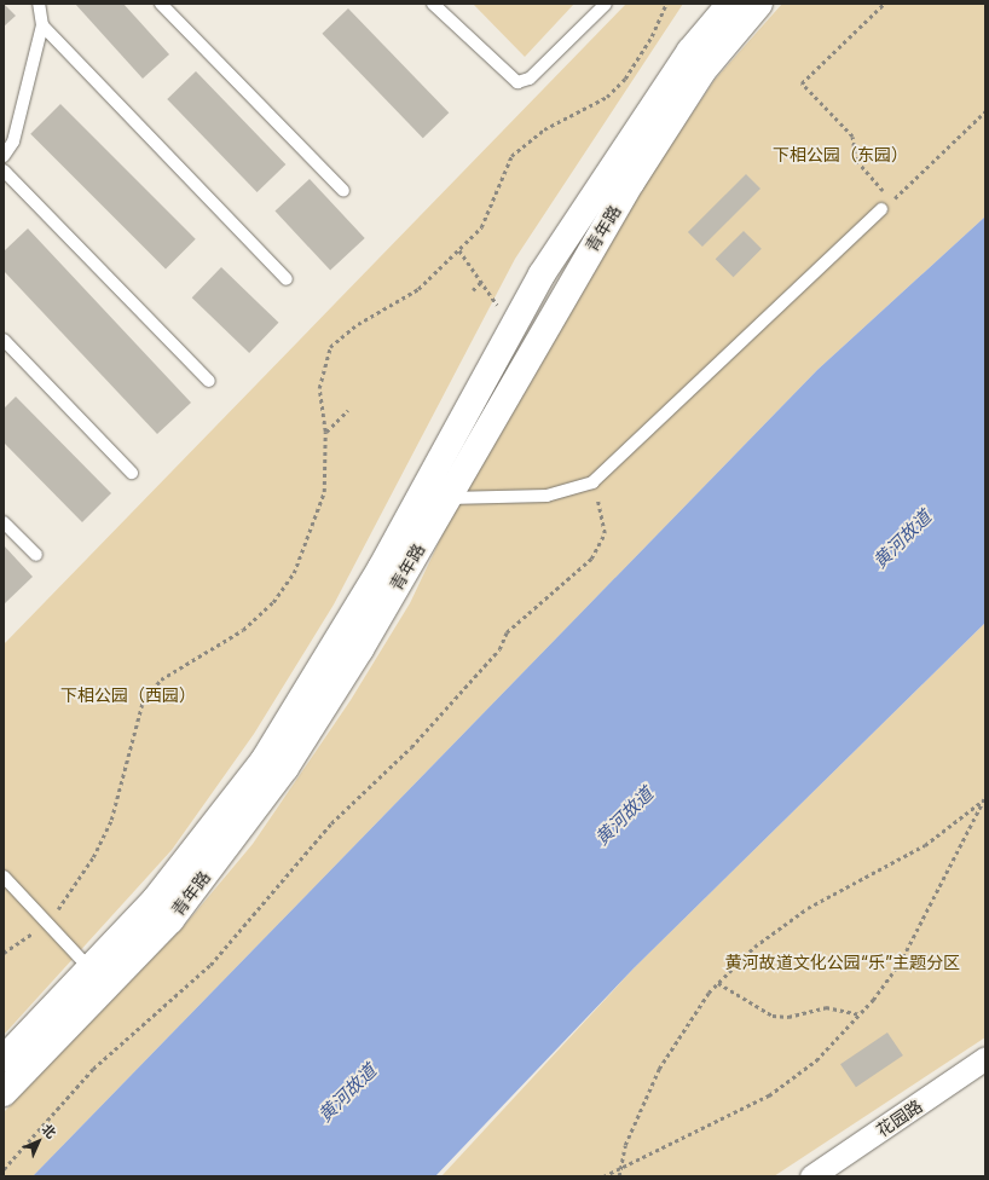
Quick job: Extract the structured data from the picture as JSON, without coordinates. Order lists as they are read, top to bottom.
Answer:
{
  "streets": {
    "street": ["青年路", "花园路"]
  },
  "water": ["黄河故道"],
  "parks": ["下相公园（东园）", "下相公园（西园）", "黄河故道文化公园“乐”主题分区"],
  "north": "top right"
}
